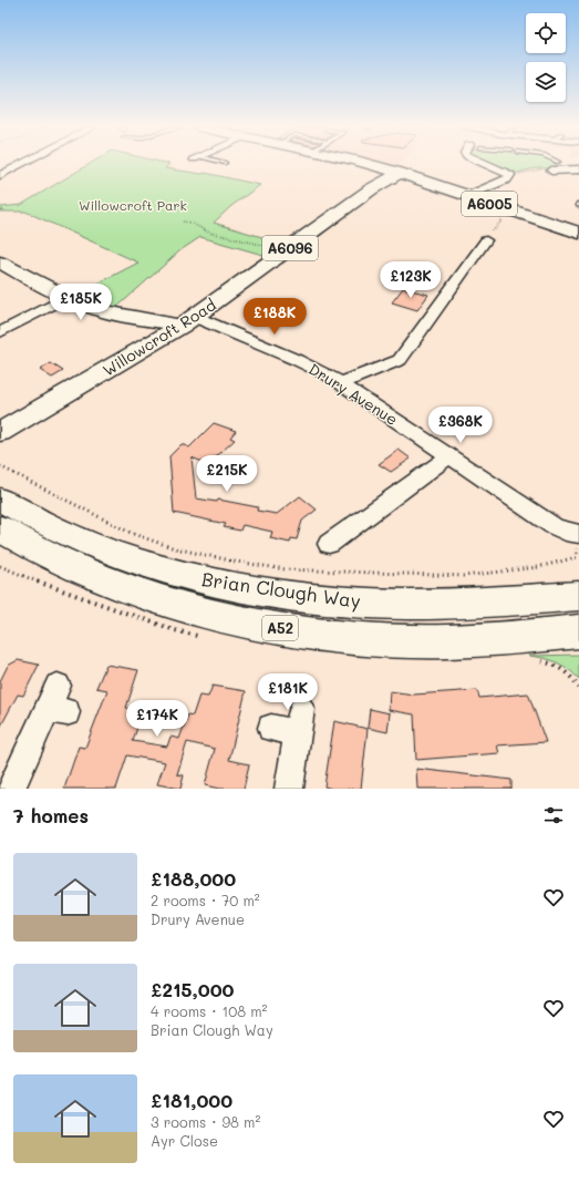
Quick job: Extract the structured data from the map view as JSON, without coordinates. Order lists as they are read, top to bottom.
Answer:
{
  "streets": {
    "main road": [
      "A6005",
      "A6096",
      "Willowcroft Road",
      "Brian Clough Way",
      "A52"
    ],
    "street": ["Drury Avenue"]
  },
  "crossings": [
    ["A6005", "Willowcroft Road"],
    ["Willowcroft Road", "Drury Avenue"]
  ],
  "parks": ["Willowcroft Park"],
  "page": {
    "price": [
      "£123K",
      "£185K",
      "£188K",
      "£368K",
      "£215K",
      "£181K",
      "£174K"
    ],
    "heading": "7 homes",
    "list": [
      {
        "name": "£188,000",
        "note": "2 rooms · 70 m² · Drury Avenue"
      },
      {
        "name": "£215,000",
        "note": "4 rooms · 108 m² · Brian Clough Way"
      },
      {
        "name": "£181,000",
        "note": "3 rooms · 98 m² · Ayr Close"
      }
    ]
  }
}
